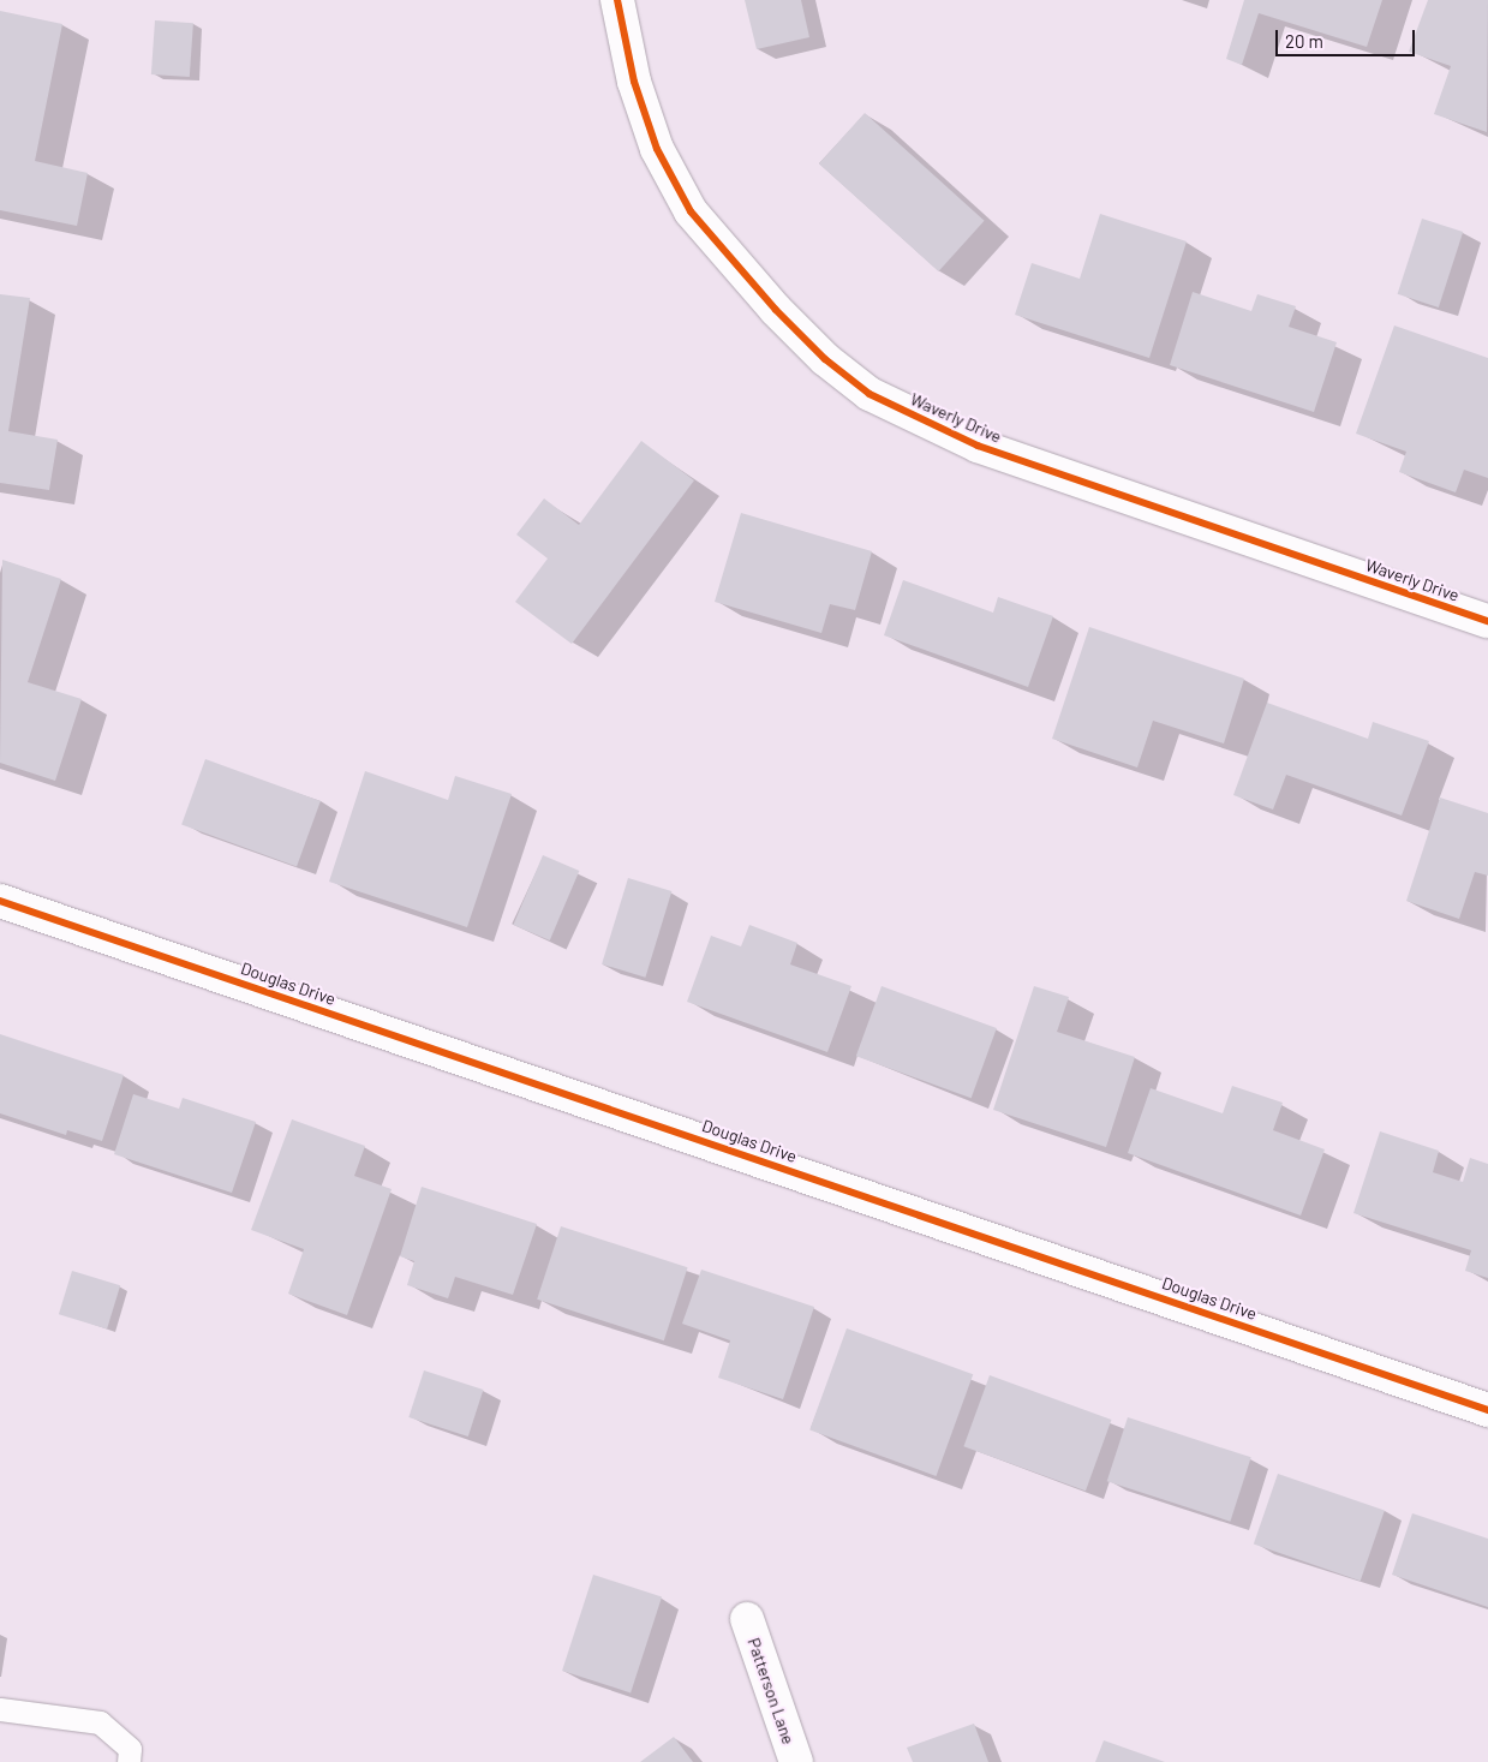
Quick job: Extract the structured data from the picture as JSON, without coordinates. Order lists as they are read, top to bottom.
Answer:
{
  "streets": {
    "street": ["Waverly Drive", "Douglas Drive", "Patterson Lane"]
  },
  "scale_bar": "20 m"
}
